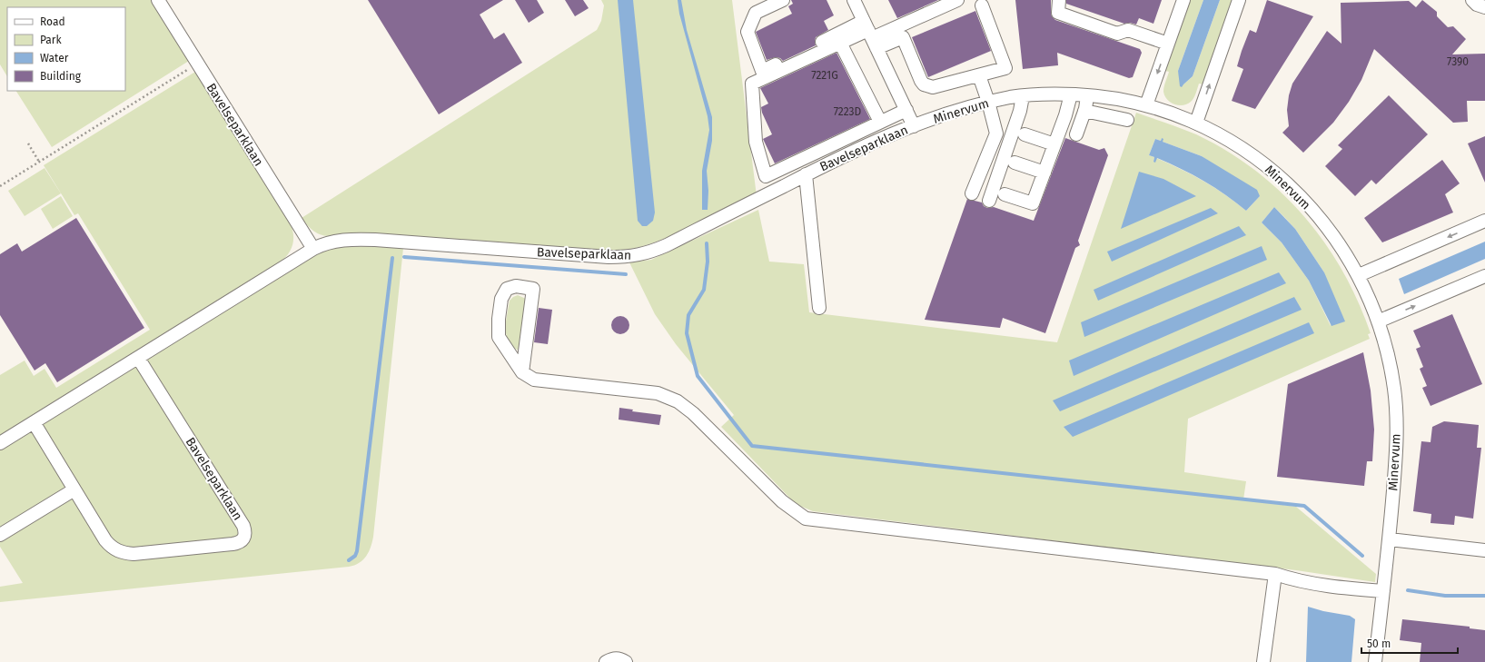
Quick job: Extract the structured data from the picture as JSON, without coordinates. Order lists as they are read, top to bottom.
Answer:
{
  "streets": {
    "street": ["Minervum", "Bavelseparklaan"]
  },
  "crossings": [
    ["Minervum", "Bavelseparklaan"]
  ],
  "house_numbers": ["7390", "7221G", "7223D"],
  "legend": [
    "Road",
    "Park",
    "Water",
    "Building"
  ],
  "scale_bar": "50 m"
}
